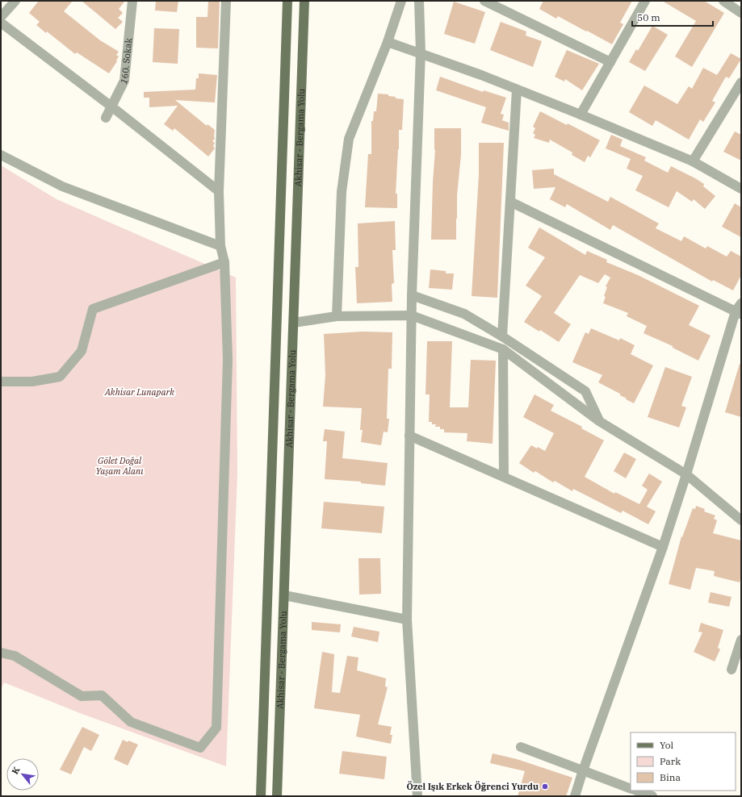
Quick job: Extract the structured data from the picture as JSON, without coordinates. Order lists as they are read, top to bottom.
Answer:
{
  "streets": {
    "main road": ["Akhisar - Bergama Yolu"],
    "street": ["160. Sokak"]
  },
  "parks": ["Akhisar Lunapark", "Gölet Doğal Yaşam Alanı"],
  "places": ["Özel Işık Erkek Öğrenci Yurdu"],
  "legend": ["Yol", "Park", "Bina"],
  "scale_bar": "50 m",
  "north": "top left"
}
